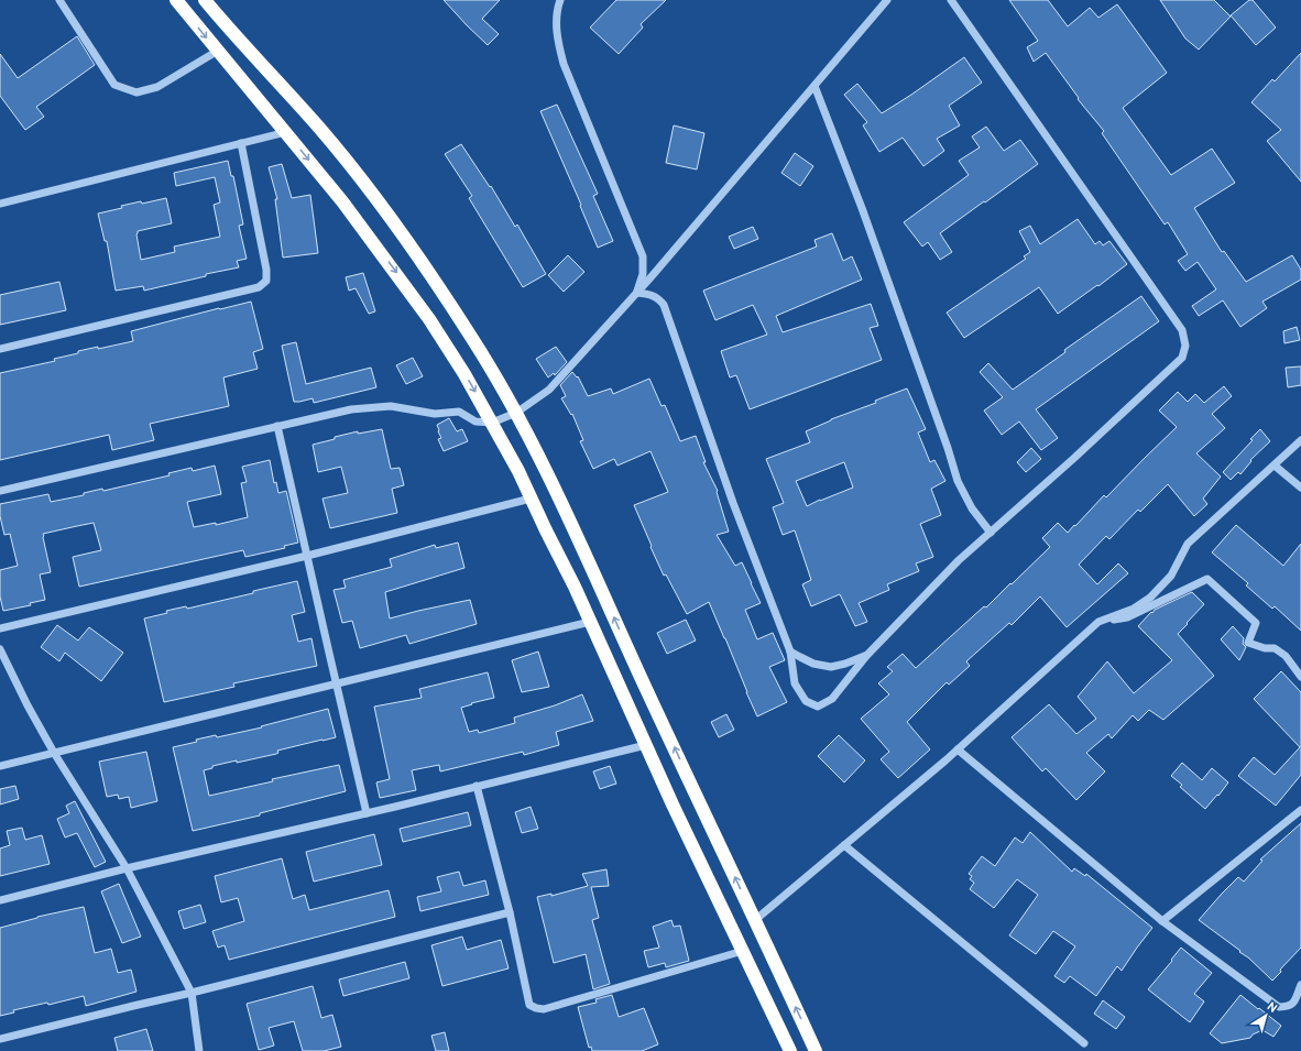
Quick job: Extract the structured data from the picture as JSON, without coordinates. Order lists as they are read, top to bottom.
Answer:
{
  "north": "top right"
}
